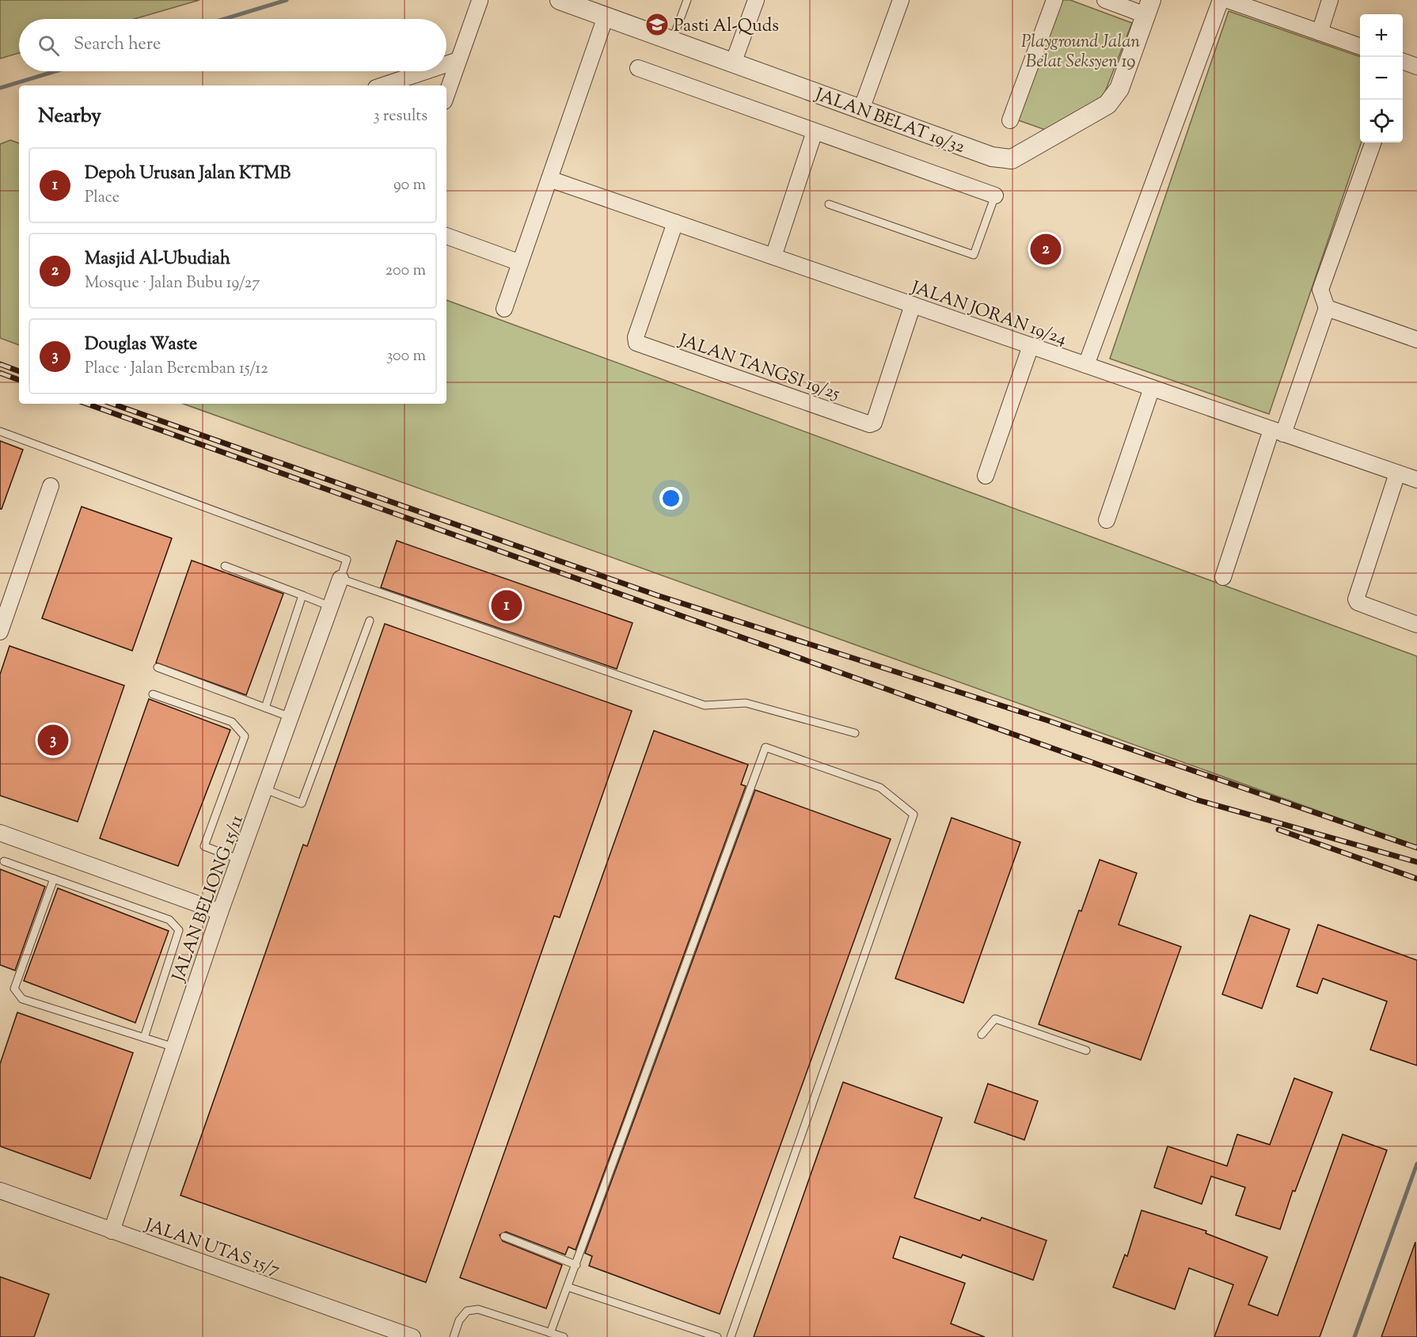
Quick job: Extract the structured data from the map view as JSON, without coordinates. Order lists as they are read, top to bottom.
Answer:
{
  "streets": {
    "street": [
      "JALAN BELAT 19/32",
      "JALAN JORAN 19/24",
      "JALAN TANGSI 19/25",
      "JALAN BELIONG 15/11",
      "JALAN UTAS 15/7"
    ]
  },
  "crossings": [
    ["JALAN JORAN 19/24", "JALAN TANGSI 19/25"],
    ["JALAN BELIONG 15/11", "JALAN UTAS 15/7"]
  ],
  "parks": ["Playground Jalan Belat Seksyen 19"],
  "places": {
    "school or university": ["Pasti Al-Quds"]
  },
  "page": {
    "map_buttons": ["+", "−"],
    "search": "Search here",
    "heading": ["Nearby", "3 results"],
    "list": [
      {
        "mark": "1",
        "name": "Depoh Urusan Jalan KTMB",
        "note": "Place",
        "value": "90 m"
      },
      {
        "mark": "2",
        "name": "Masjid Al-Ubudiah",
        "note": "Mosque · Jalan Bubu 19/27",
        "value": "200 m"
      },
      {
        "mark": "3",
        "name": "Douglas Waste",
        "note": "Place · Jalan Beremban 15/12",
        "value": "300 m"
      }
    ],
    "pins": ["2", "1", "3"]
  }
}
